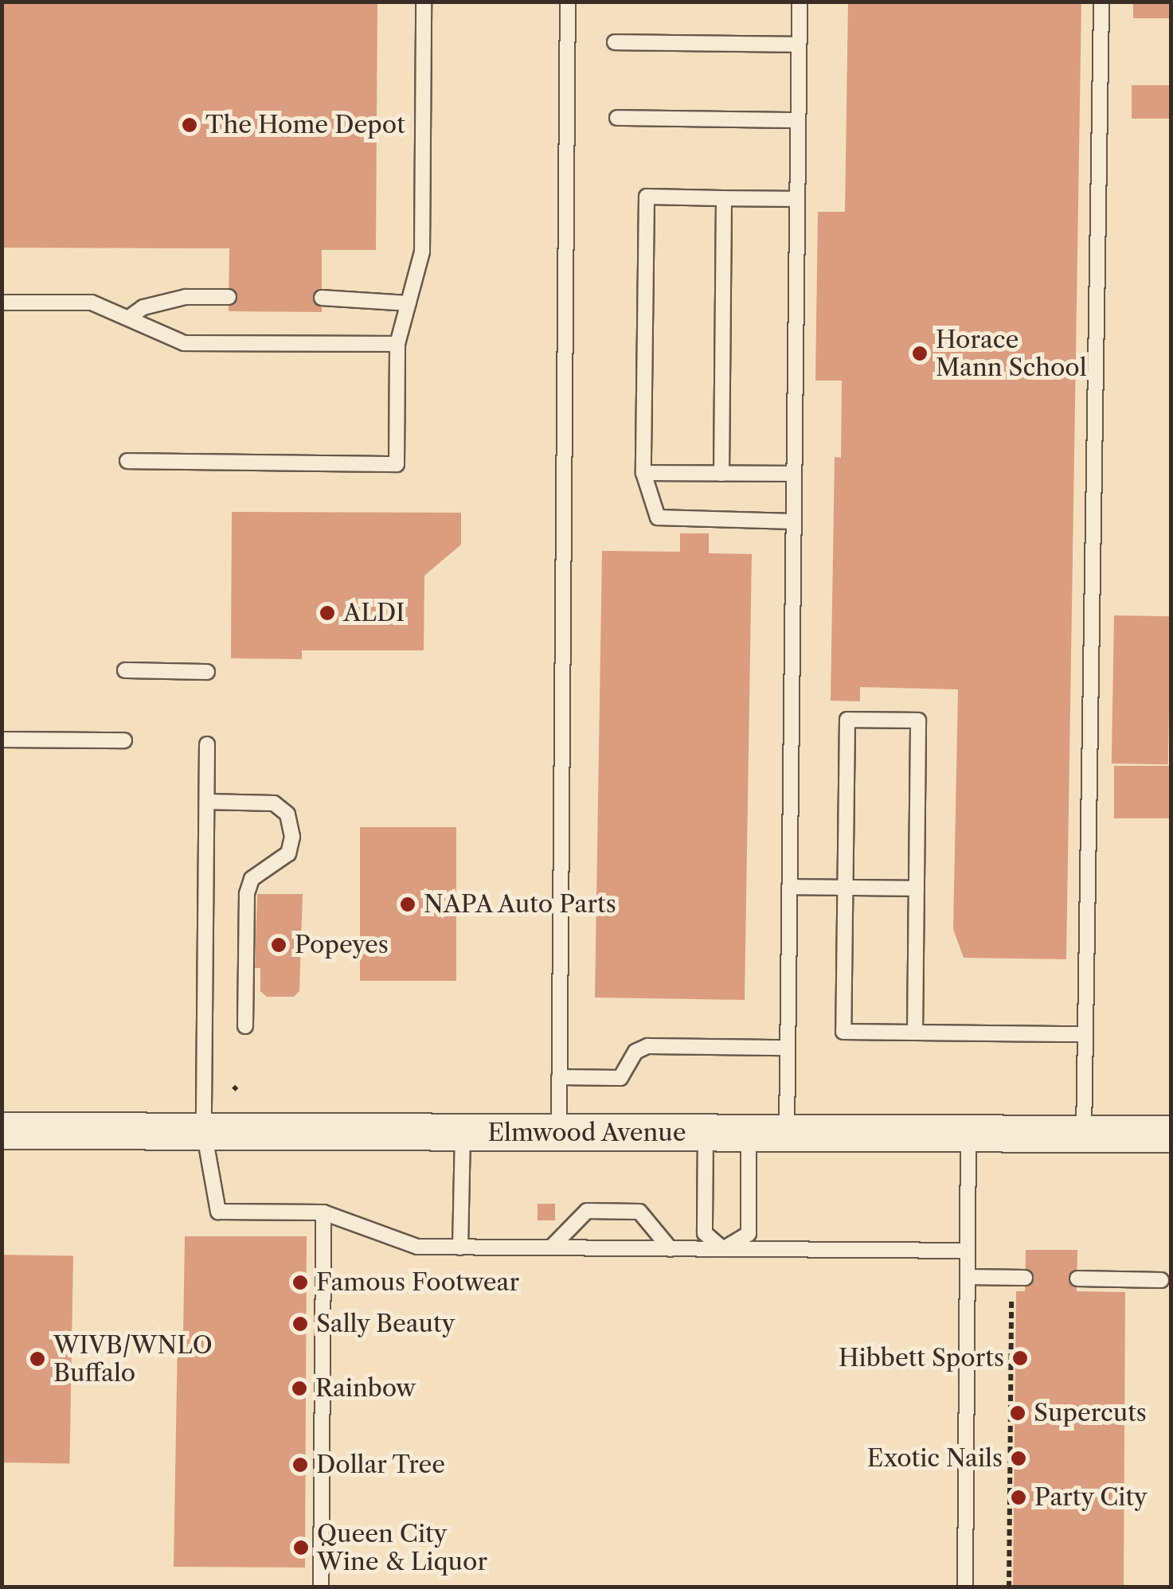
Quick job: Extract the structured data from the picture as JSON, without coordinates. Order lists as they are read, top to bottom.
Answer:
{
  "streets": {
    "street": ["Elmwood Avenue"]
  },
  "places": [
    "The Home Depot",
    "Horace Mann School",
    "ALDI",
    "NAPA Auto Parts",
    "Popeyes",
    "Famous Footwear",
    "Sally Beauty",
    "Hibbett Sports",
    "WIVB/WNLO Buffalo",
    "Rainbow",
    "Supercuts",
    "Exotic Nails",
    "Dollar Tree",
    "Party City",
    "Queen City Wine & Liquor"
  ]
}
